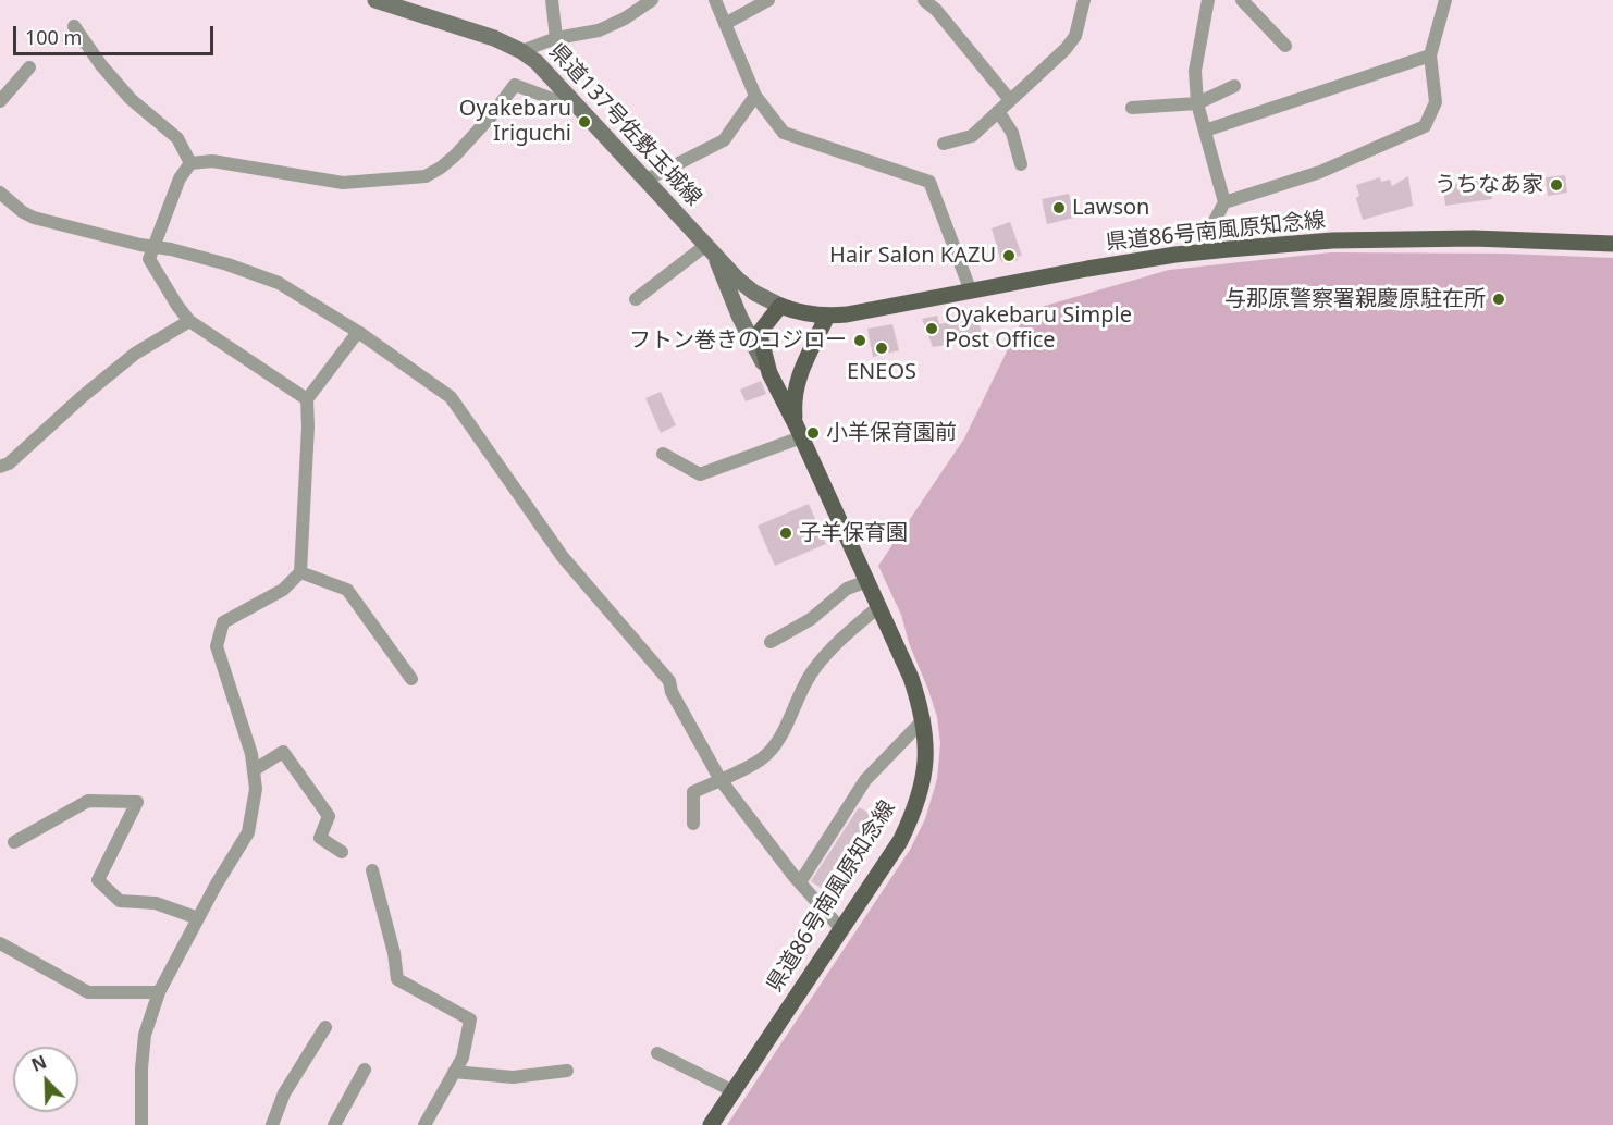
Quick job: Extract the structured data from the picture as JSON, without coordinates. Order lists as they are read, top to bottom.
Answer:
{
  "streets": {
    "main road": ["県道137号佐敷玉城線", "県道86号南風原知念線"]
  },
  "crossings": [
    ["県道137号佐敷玉城線", "県道86号南風原知念線"]
  ],
  "places": [
    "Oyakebaru Iriguchi",
    "うちなあ家",
    "Lawson",
    "Hair Salon KAZU",
    "与那原警察署親慶原駐在所",
    "Oyakebaru Simple Post Office",
    "フトン巻きのコジロー",
    "ENEOS",
    "小羊保育園前",
    "子羊保育園"
  ],
  "scale_bar": "100 m",
  "north": "top left"
}
